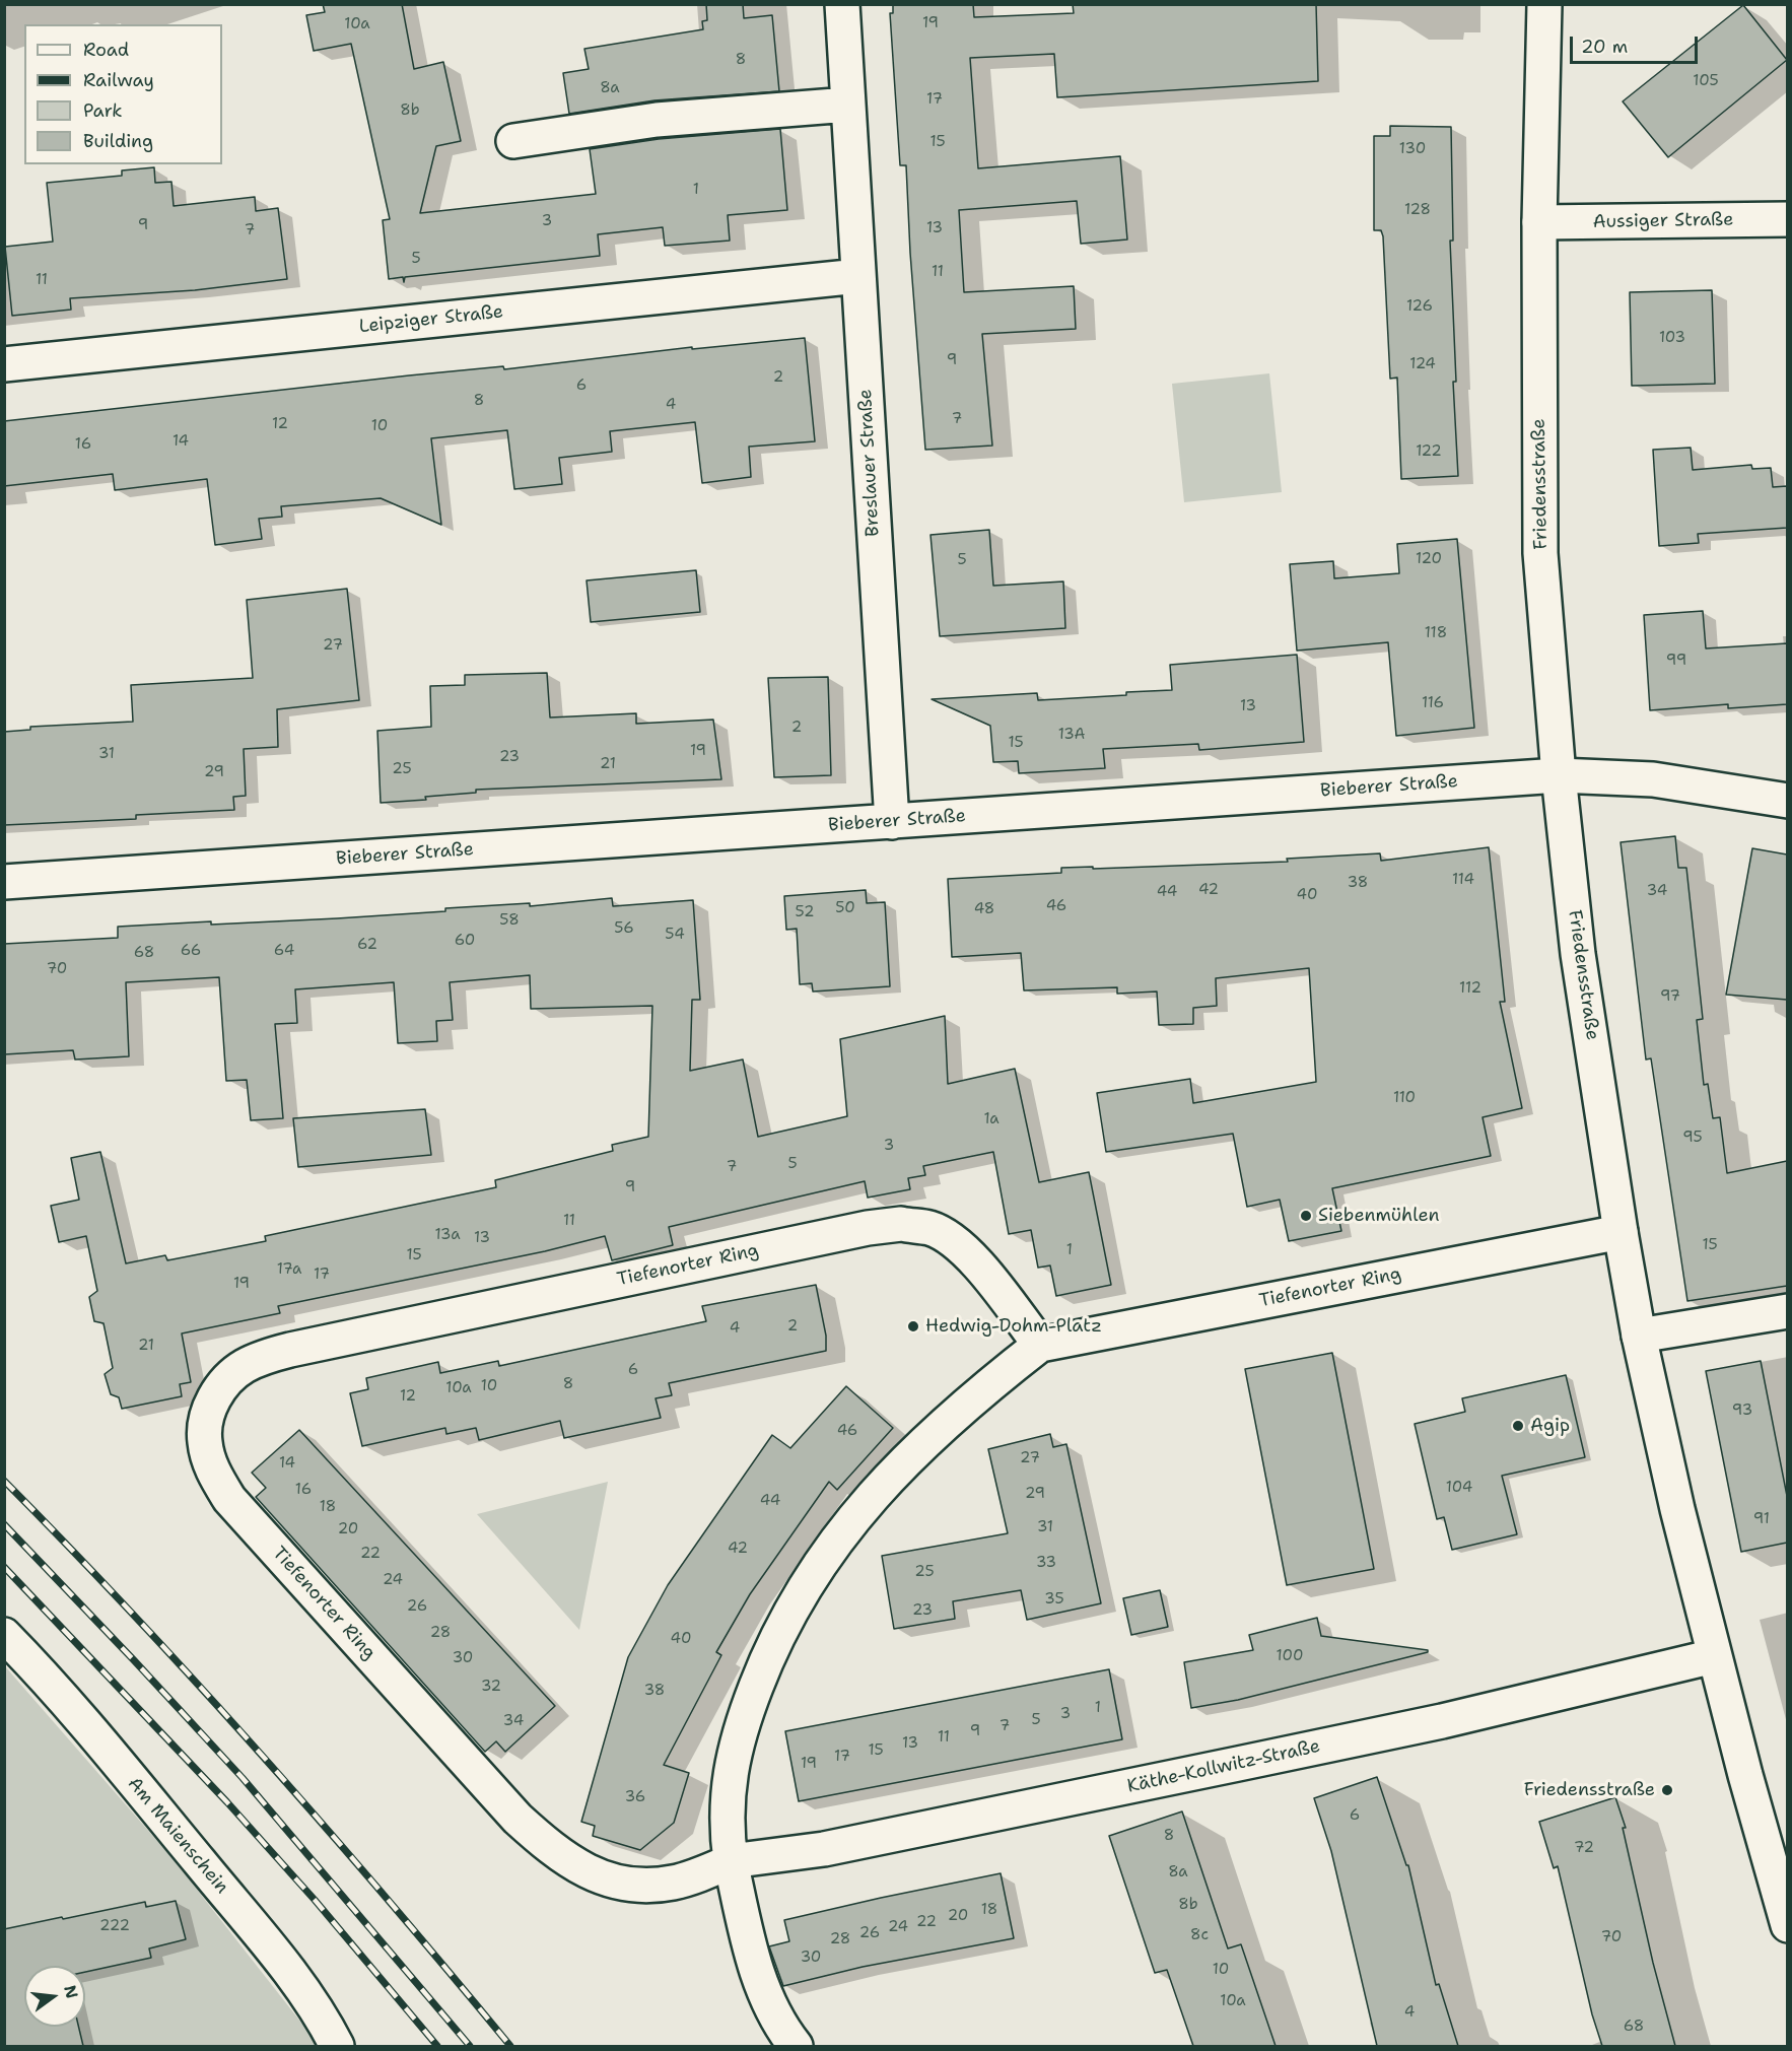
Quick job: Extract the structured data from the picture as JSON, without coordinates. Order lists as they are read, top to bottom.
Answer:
{
  "streets": {
    "street": [
      "Aussiger Straße",
      "Leipziger Straße",
      "Breslauer Straße",
      "Friedensstraße",
      "Bieberer Straße",
      "Tiefenorter Ring",
      "Käthe-Kollwitz-Straße",
      "Am Maienschein"
    ]
  },
  "crossings": [
    ["Aussiger Straße", "Friedensstraße"],
    ["Leipziger Straße", "Breslauer Straße"],
    ["Breslauer Straße", "Bieberer Straße"],
    ["Friedensstraße", "Bieberer Straße"],
    ["Friedensstraße", "Tiefenorter Ring"],
    ["Friedensstraße", "Käthe-Kollwitz-Straße"],
    ["Tiefenorter Ring", "Käthe-Kollwitz-Straße"]
  ],
  "places": [
    "Siebenmühlen",
    "Hedwig-Dohm-Platz",
    "Agip",
    "Friedensstraße"
  ],
  "house_numbers": [
    "19",
    "10a",
    "8",
    "105",
    "8a",
    "17",
    "8b",
    "15",
    "130",
    "1",
    "128",
    "3",
    "9",
    "13",
    "7",
    "5",
    "11",
    "11",
    "126",
    "103",
    "9",
    "124",
    "2",
    "6",
    "8",
    "4",
    "7",
    "12",
    "10",
    "14",
    "16",
    "122",
    "120",
    "5",
    "118",
    "27",
    "99",
    "116",
    "13",
    "2",
    "13A",
    "15",
    "19",
    "31",
    "23",
    "21",
    "25",
    "29",
    "114",
    "38",
    "42",
    "34",
    "44",
    "40",
    "46",
    "50",
    "48",
    "52",
    "58",
    "56",
    "54",
    "60",
    "62",
    "66",
    "64",
    "68",
    "70",
    "112",
    "97",
    "110",
    "1a",
    "95",
    "3",
    "5",
    "7",
    "9",
    "11",
    "13a",
    "13",
    "15",
    "1",
    "15",
    "17a",
    "17",
    "19",
    "2",
    "4",
    "21",
    "6",
    "8",
    "10",
    "10a",
    "12",
    "93",
    "46",
    "27",
    "14",
    "104",
    "16",
    "29",
    "44",
    "18",
    "91",
    "31",
    "20",
    "42",
    "22",
    "33",
    "25",
    "24",
    "35",
    "26",
    "23",
    "28",
    "40",
    "100",
    "30",
    "32",
    "38",
    "1",
    "3",
    "5",
    "34",
    "7",
    "9",
    "11",
    "13",
    "15",
    "17",
    "19",
    "36",
    "6",
    "8",
    "72",
    "8a",
    "8b",
    "18",
    "20",
    "22",
    "222",
    "24",
    "26",
    "8c",
    "70",
    "28",
    "30",
    "10",
    "10a",
    "4",
    "68"
  ],
  "legend": [
    "Road",
    "Railway",
    "Park",
    "Building"
  ],
  "scale_bar": "20 m",
  "north": "right"
}
